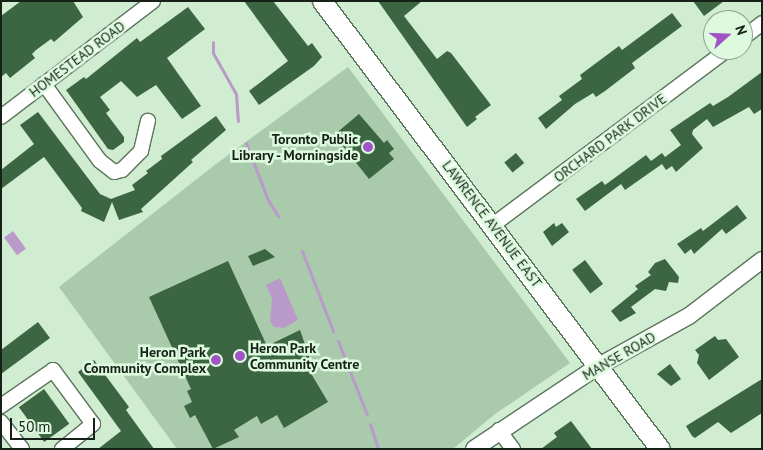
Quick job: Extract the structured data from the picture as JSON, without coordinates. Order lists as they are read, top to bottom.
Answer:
{
  "streets": {
    "main road": ["LAWRENCE AVENUE EAST"],
    "street": ["HOMESTEAD ROAD", "ORCHARD PARK DRIVE", "MANSE ROAD"]
  },
  "crossings": [
    ["ORCHARD PARK DRIVE", "LAWRENCE AVENUE EAST"],
    ["LAWRENCE AVENUE EAST", "MANSE ROAD"]
  ],
  "places": ["Toronto Public Library - Morningside", "Heron Park Community Centre", "Heron Park Community Complex"],
  "scale_bar": "50 m",
  "north": "right"
}
